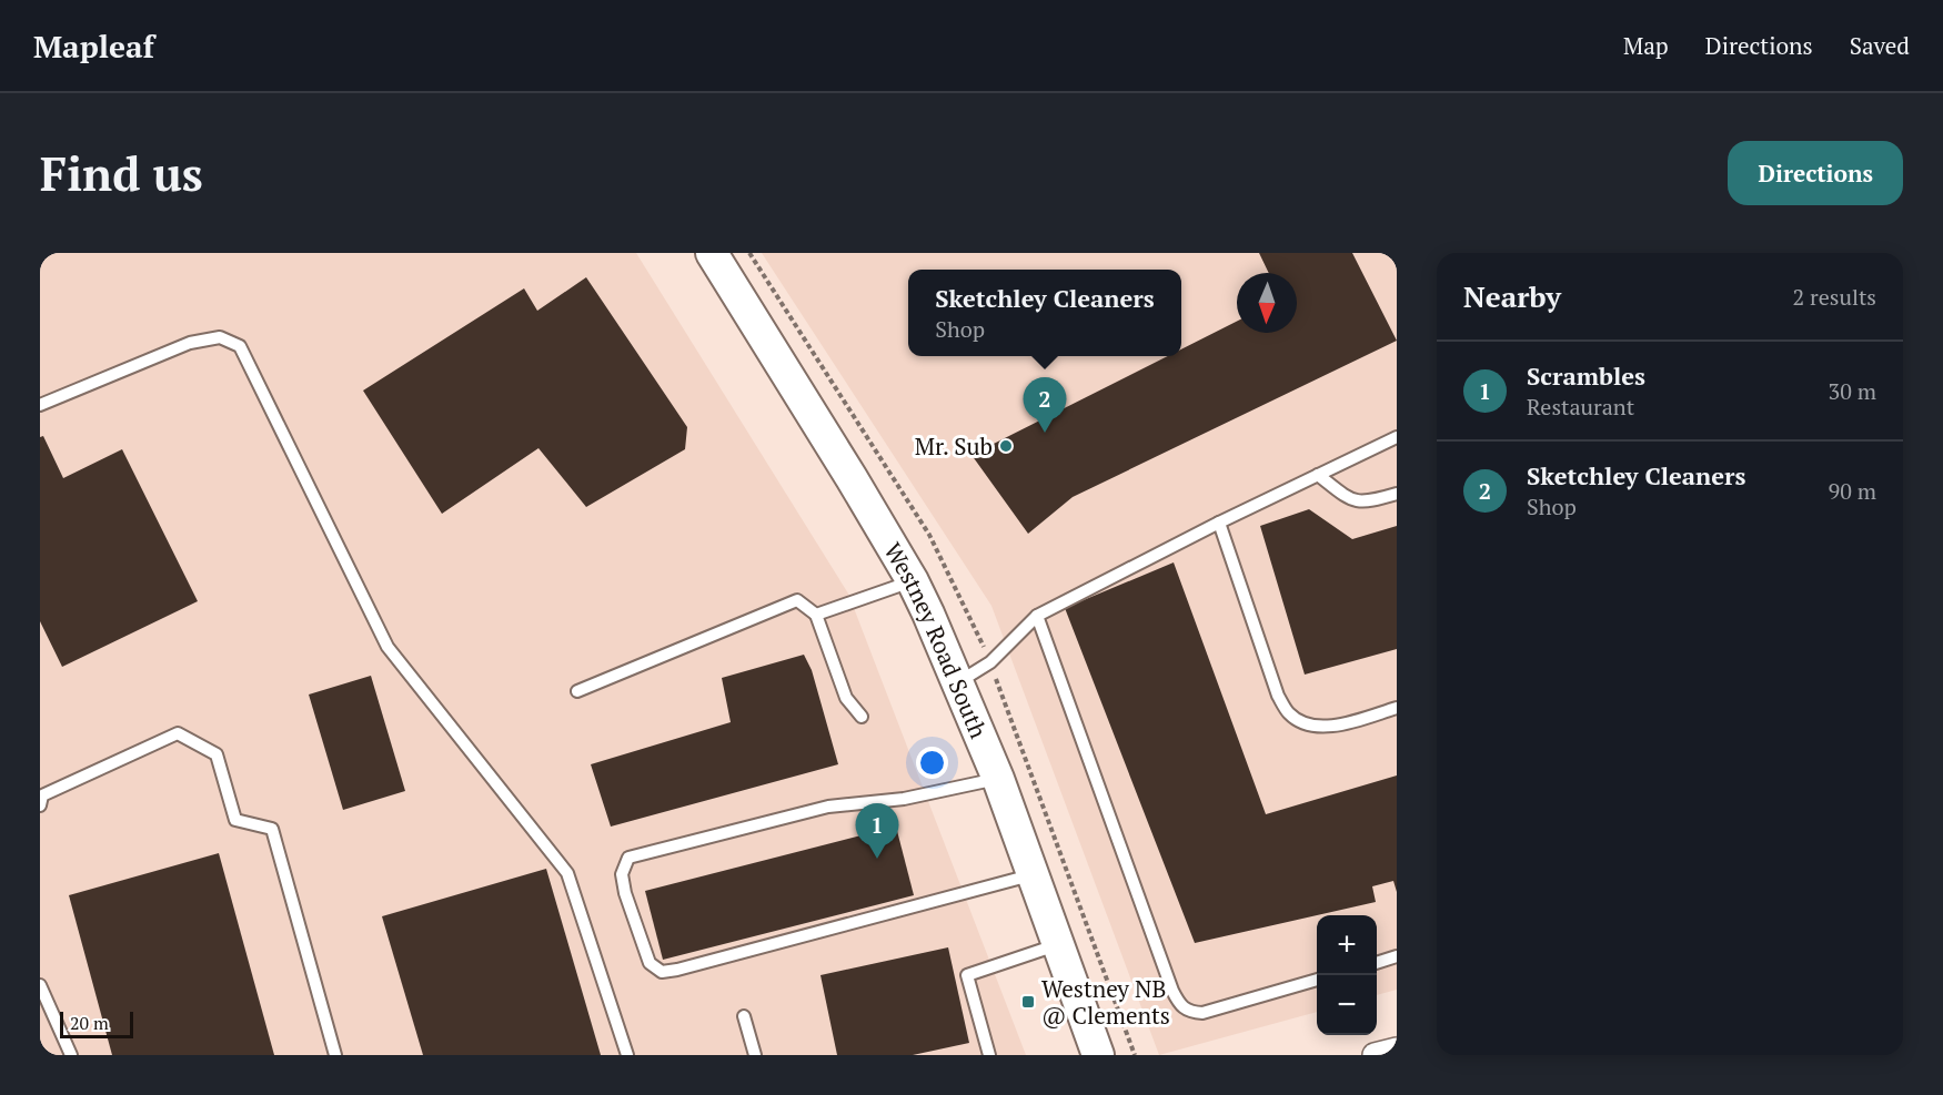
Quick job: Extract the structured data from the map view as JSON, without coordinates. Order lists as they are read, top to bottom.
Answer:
{
  "streets": {
    "main road": ["Westney Road South"]
  },
  "places": {
    "other": ["Mr. Sub"],
    "transit": ["Westney NB @ Clements"]
  },
  "scale_bar": "20 m",
  "north": "bottom",
  "page": {
    "header": "Mapleaf",
    "nav": ["Map", "Directions", "Saved"],
    "buttons": "Directions",
    "title": "Find us",
    "heading": ["Nearby", "2 results"],
    "popup": ["Sketchley Cleaners", "Shop"],
    "list": [
      {
        "mark": "1",
        "name": "Scrambles",
        "note": "Restaurant",
        "value": "30 m"
      },
      {
        "mark": "2",
        "name": "Sketchley Cleaners",
        "note": "Shop",
        "value": "90 m"
      }
    ],
    "pins": ["2", "1"],
    "map_buttons": ["+", "−"],
    "scale": "20 m"
  }
}
